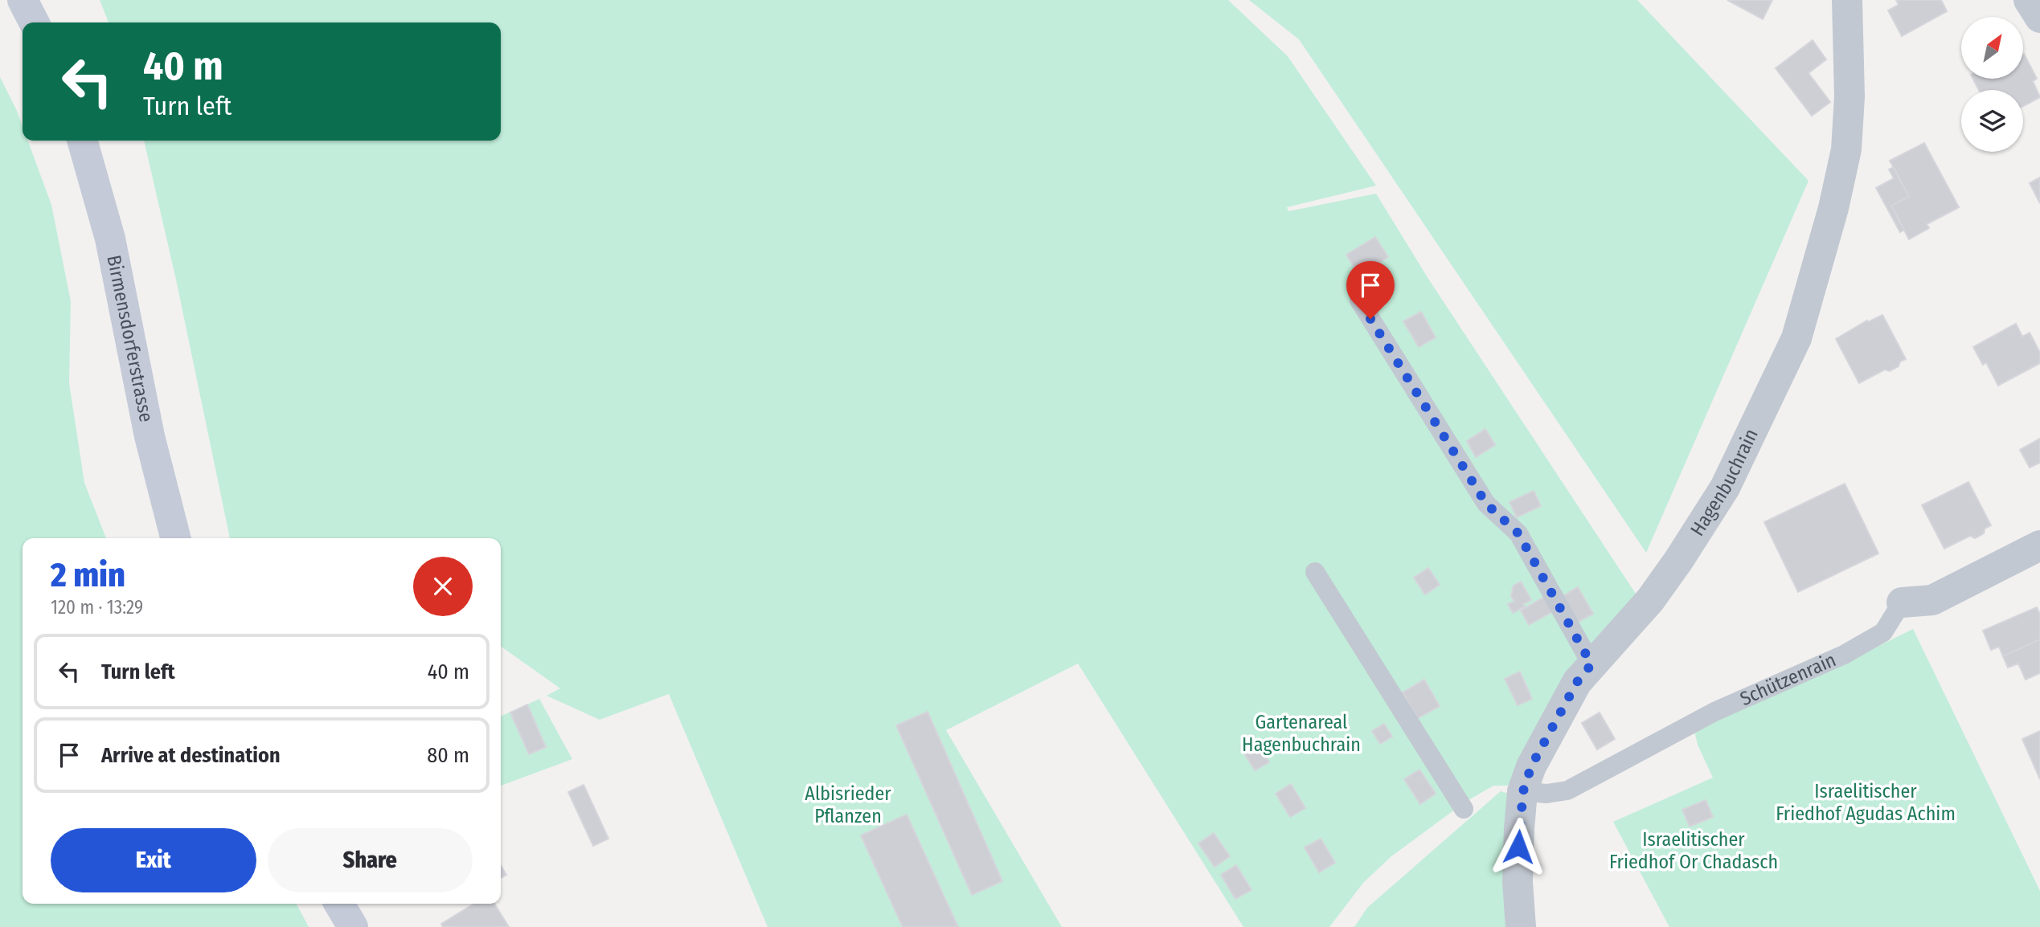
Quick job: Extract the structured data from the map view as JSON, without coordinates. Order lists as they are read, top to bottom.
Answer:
{
  "streets": {
    "main road": ["Birmensdorferstrasse"],
    "street": ["Hagenbuchrain", "Schützenrain"]
  },
  "crossings": [
    ["Hagenbuchrain", "Schützenrain"]
  ],
  "parks": [
    "Gartenareal Hagenbuchrain",
    "Israelitischer Friedhof Agudas Achim",
    "Albisrieder Pflanzen",
    "Israelitischer Friedhof Or Chadasch"
  ],
  "north": "top right",
  "page": {
    "turn": ["40 m", "Turn left"],
    "heading": ["2 min", "120 m · 13:29"],
    "list": [
      {
        "name": "Turn left",
        "value": "40 m"
      },
      {
        "name": "Arrive at destination",
        "value": "80 m"
      }
    ],
    "buttons": ["Exit", "Share"]
  }
}
